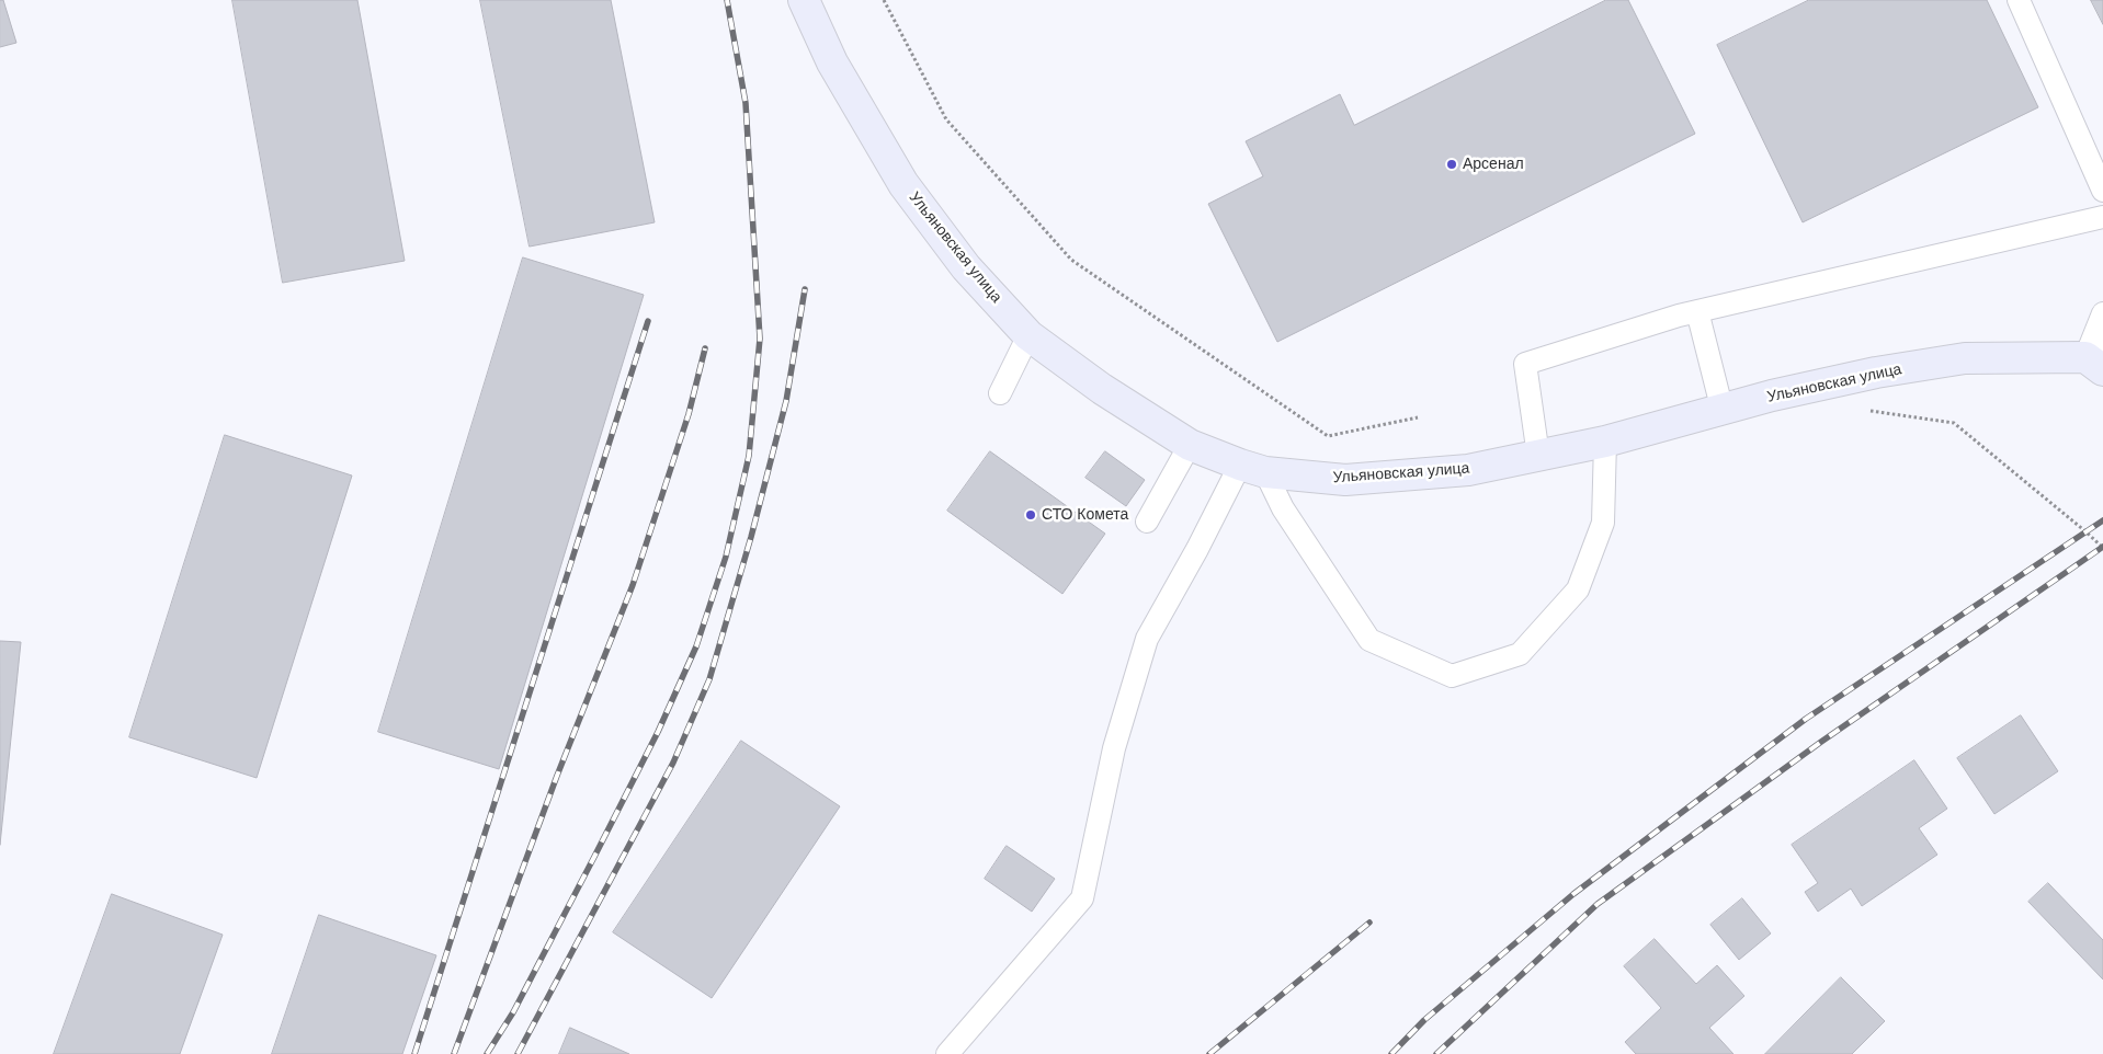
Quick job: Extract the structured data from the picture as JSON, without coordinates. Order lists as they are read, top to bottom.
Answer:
{
  "streets": {
    "main road": ["Ульяновская улица"]
  },
  "places": ["Арсенал", "СТО Комета"]
}
